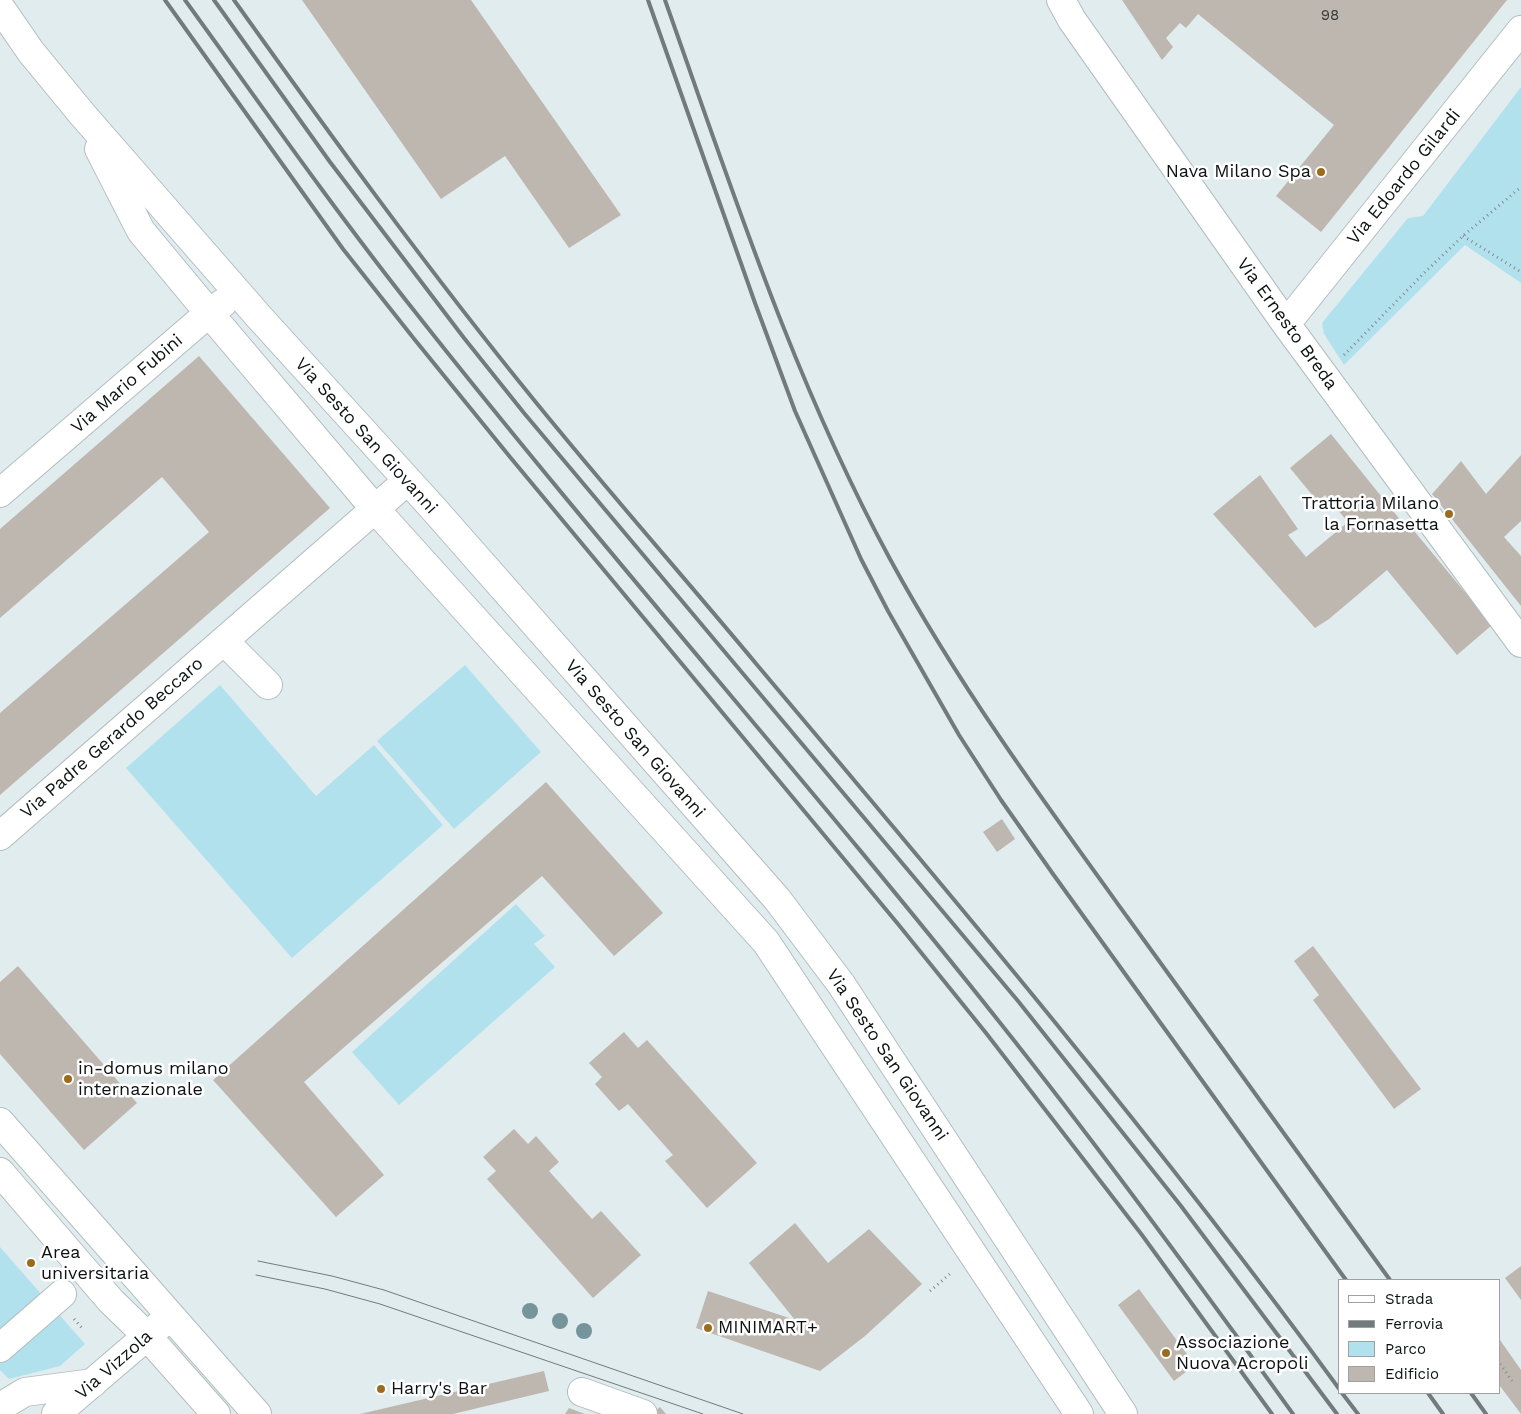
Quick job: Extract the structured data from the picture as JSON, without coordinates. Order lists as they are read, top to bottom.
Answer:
{
  "streets": {
    "street": [
      "Via Edoardo Gilardi",
      "Via Ernesto Breda",
      "Via Mario Fubini",
      "Via Sesto San Giovanni",
      "Via Padre Gerardo Beccaro",
      "Via Vizzola"
    ]
  },
  "crossings": [
    ["Via Edoardo Gilardi", "Via Ernesto Breda"],
    ["Via Mario Fubini", "Via Sesto San Giovanni"],
    ["Via Sesto San Giovanni", "Via Padre Gerardo Beccaro"]
  ],
  "places": [
    "Nava Milano Spa",
    "Trattoria Milano la Fornasetta",
    "in-domus milano internazionale",
    "Area universitaria",
    "MINIMART+",
    "Associazione Nuova Acropoli",
    "Harry's Bar"
  ],
  "house_numbers": ["98"],
  "legend": [
    "Strada",
    "Ferrovia",
    "Parco",
    "Edificio"
  ]
}
